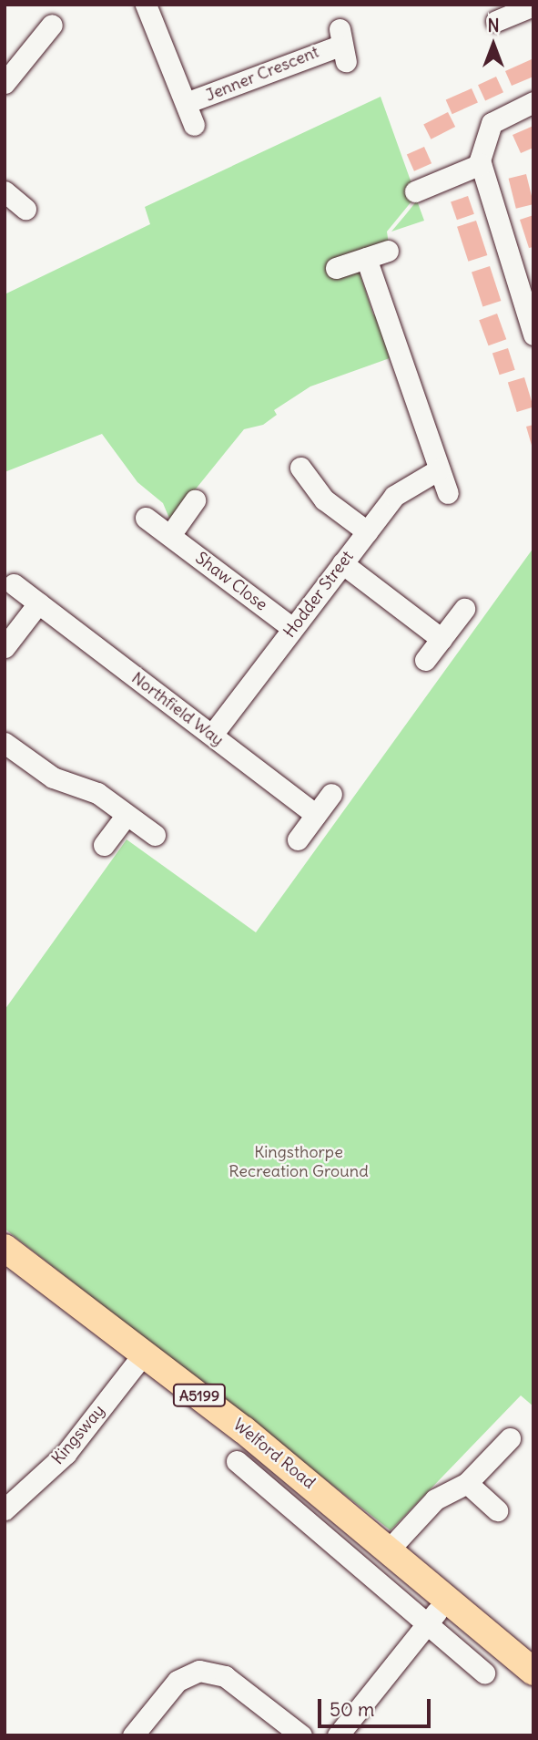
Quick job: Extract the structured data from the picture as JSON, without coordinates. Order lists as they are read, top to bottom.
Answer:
{
  "streets": {
    "main road": ["A5199", "Welford Road"],
    "street": [
      "Jenner Crescent",
      "Shaw Close",
      "Hodder Street",
      "Northfield Way",
      "Kingsway"
    ]
  },
  "crossings": [
    ["Shaw Close", "Hodder Street"],
    ["Hodder Street", "Northfield Way"],
    ["Kingsway", "Welford Road"]
  ],
  "parks": ["Kingsthorpe Recreation Ground"],
  "scale_bar": "50 m",
  "north": "top"
}
